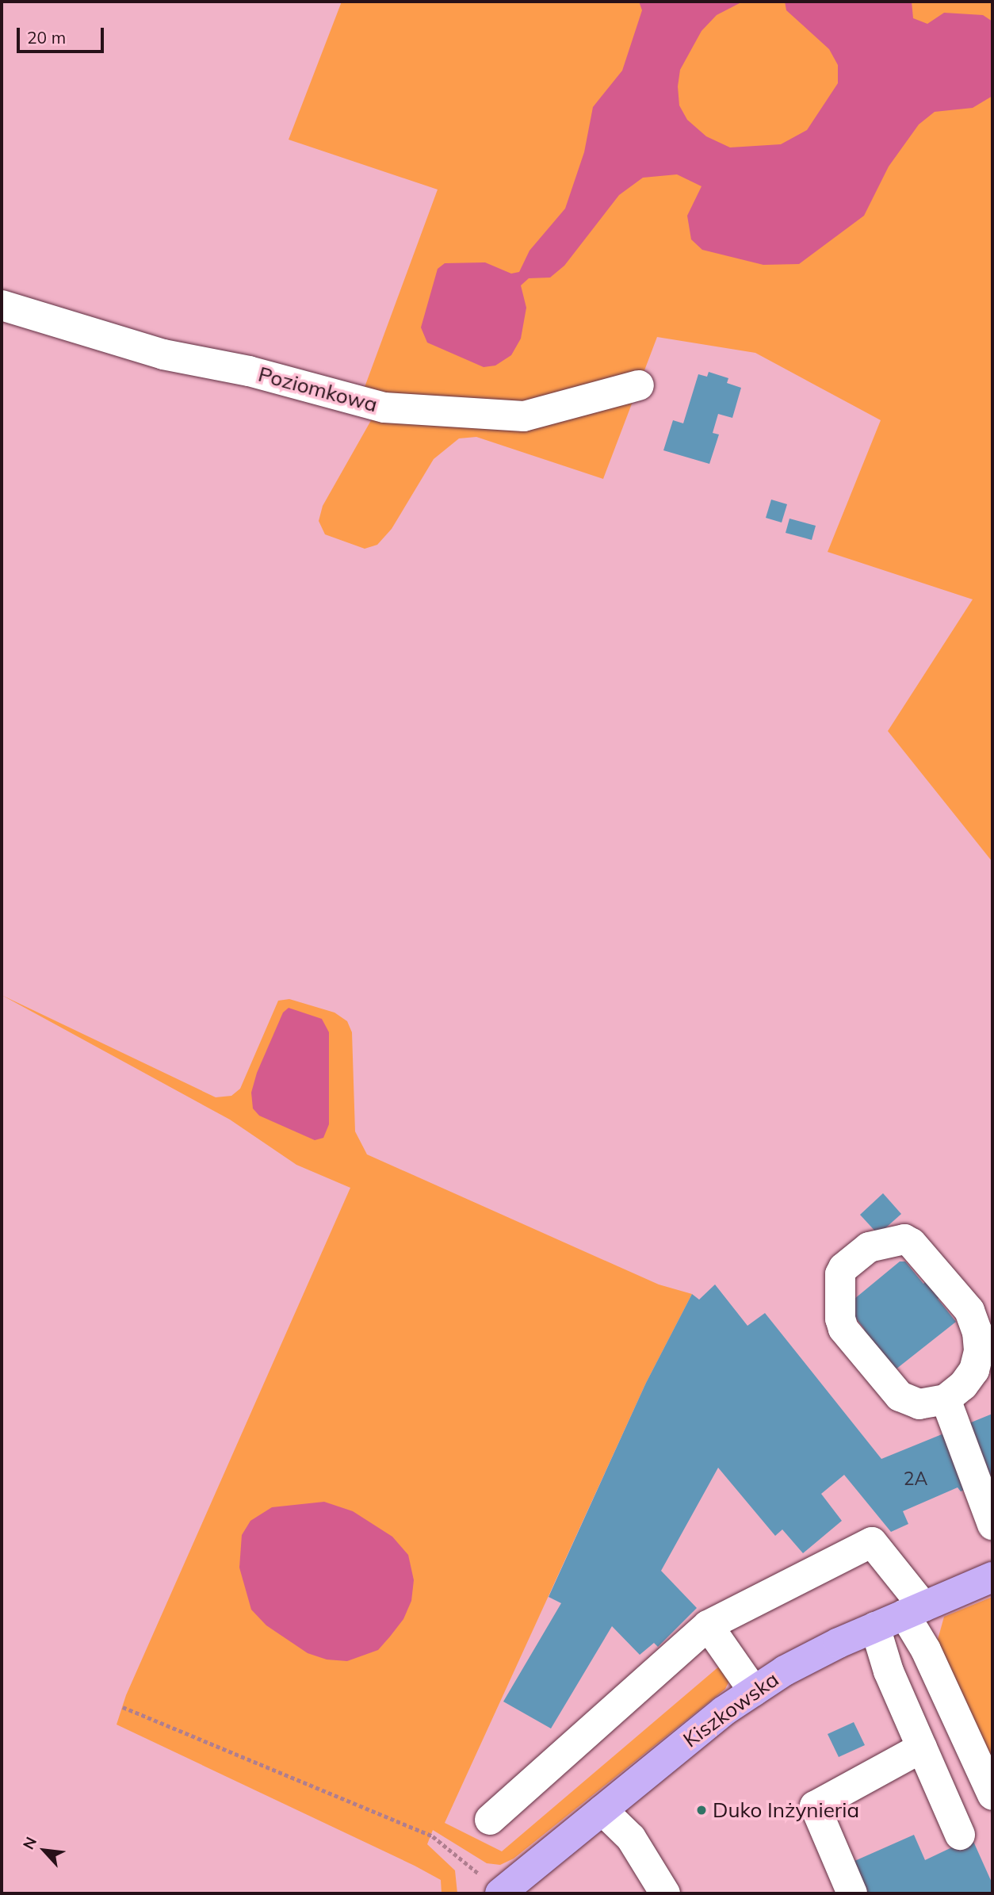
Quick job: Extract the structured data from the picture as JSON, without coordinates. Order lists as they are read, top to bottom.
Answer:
{
  "streets": {
    "main road": ["Kiszkowska"],
    "street": ["Poziomkowa"]
  },
  "places": ["Duko Inżynieria"],
  "house_numbers": ["2A"],
  "scale_bar": "20 m",
  "north": "top left"
}
